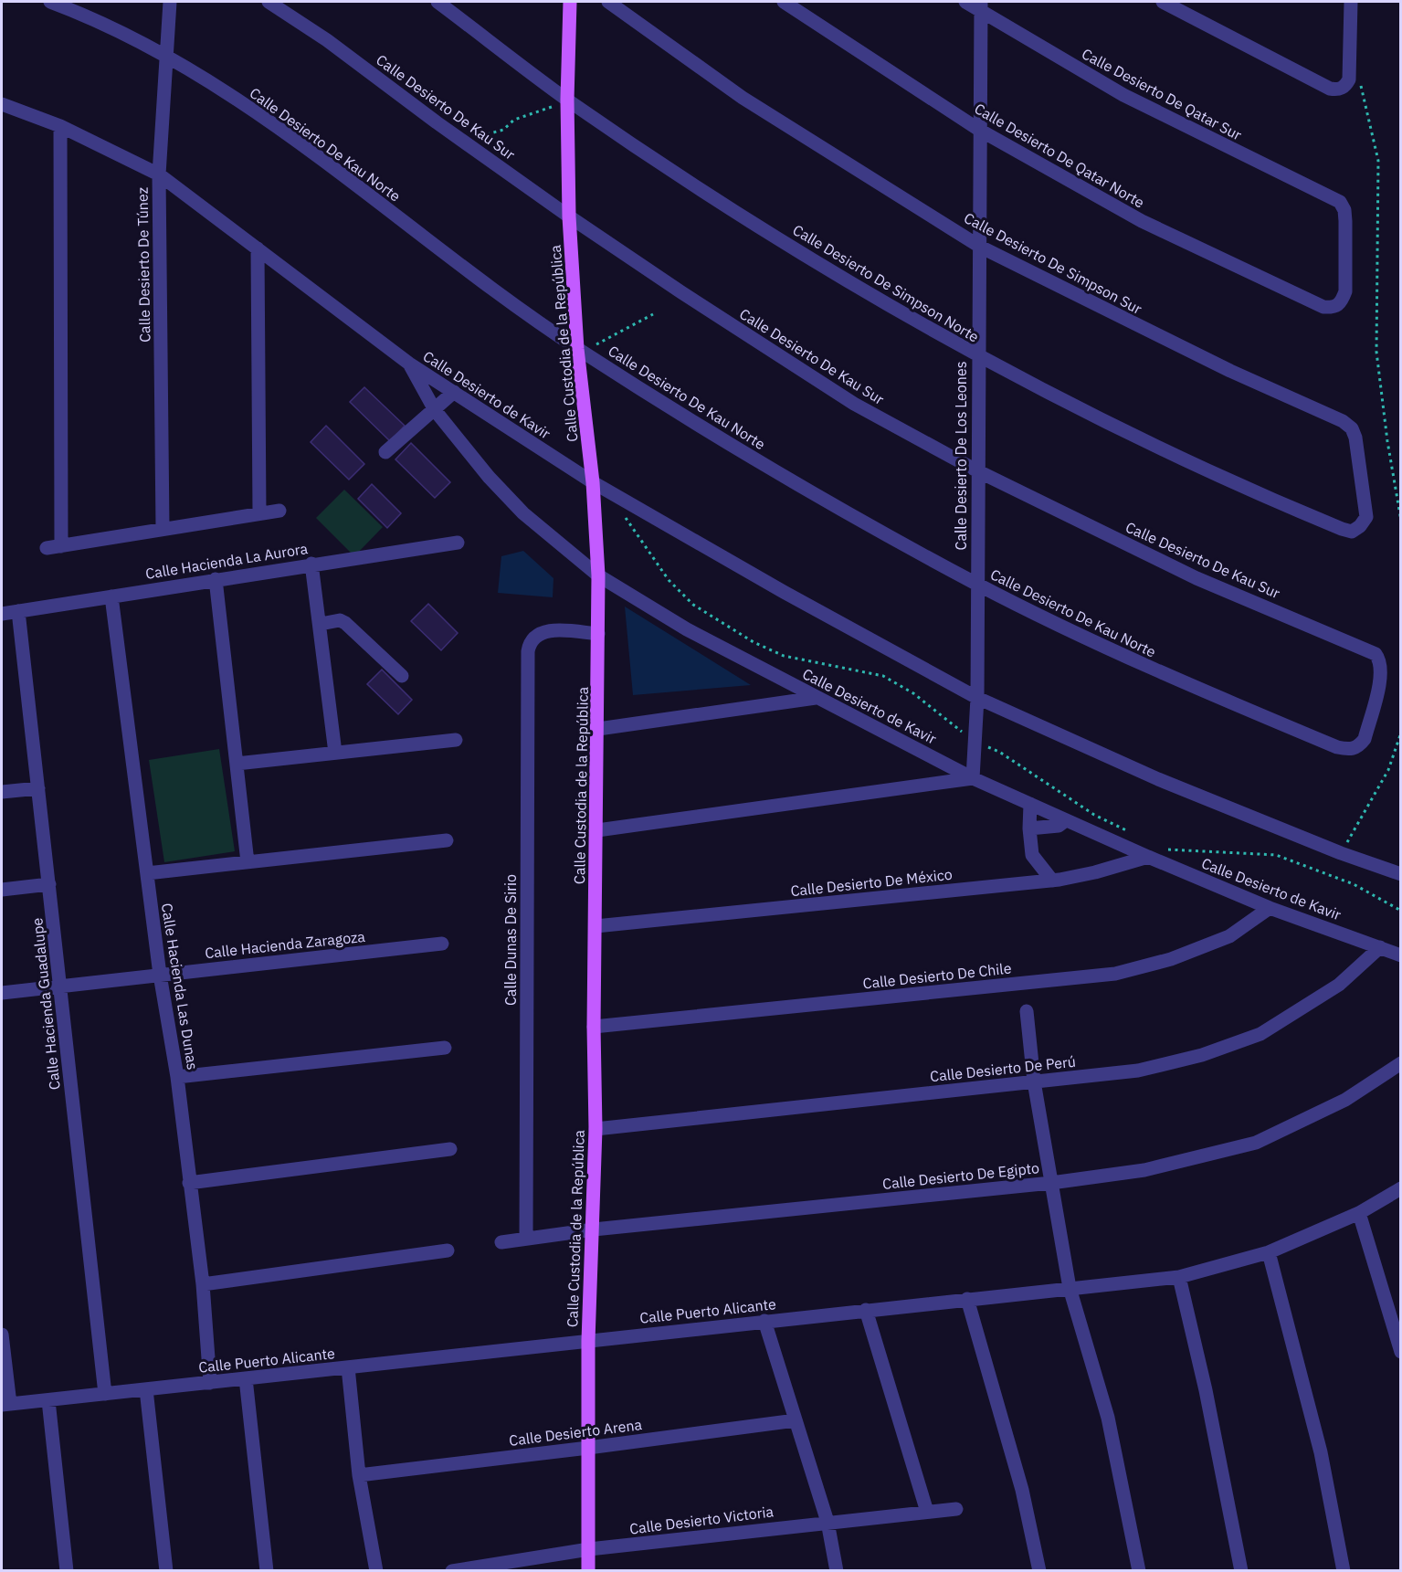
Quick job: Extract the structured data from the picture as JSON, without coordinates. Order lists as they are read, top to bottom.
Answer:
{
  "streets": {
    "main road": ["Calle Custodia de la República"],
    "street": [
      "Calle Desierto De Qatar Sur",
      "Calle Desierto De Kau Sur",
      "Calle Desierto De Kau Norte",
      "Calle Desierto De Qatar Norte",
      "Calle Desierto De Simpson Sur",
      "Calle Desierto De Túnez",
      "Calle Desierto De Simpson Norte",
      "Calle Desierto de Kavir",
      "Calle Desierto De Los Leones",
      "Calle Hacienda La Aurora",
      "Calle Desierto De México",
      "Calle Dunas De Sirio",
      "Calle Hacienda Zaragoza",
      "Calle Desierto De Chile",
      "Calle Hacienda Las Dunas",
      "Calle Hacienda Guadalupe",
      "Calle Desierto De Perú",
      "Calle Desierto De Egipto",
      "Calle Puerto Alicante",
      "Calle Desierto Arena",
      "Calle Desierto Victoria"
    ]
  },
  "crossings": [
    ["Calle Desierto De Qatar Sur", "Calle Desierto De Qatar Norte"],
    ["Calle Desierto De Qatar Sur", "Calle Desierto De Los Leones"],
    ["Calle Desierto De Kau Sur", "Calle Desierto De Kau Norte"],
    ["Calle Desierto De Kau Sur", "Calle Custodia de la República"],
    ["Calle Desierto De Kau Sur", "Calle Desierto De Los Leones"],
    ["Calle Desierto De Kau Norte", "Calle Desierto De Túnez"],
    ["Calle Desierto De Kau Norte", "Calle Custodia de la República"],
    ["Calle Desierto De Kau Norte", "Calle Desierto De Los Leones"],
    ["Calle Desierto De Qatar Norte", "Calle Desierto De Los Leones"],
    ["Calle Desierto De Simpson Sur", "Calle Desierto De Simpson Norte"],
    ["Calle Desierto De Simpson Sur", "Calle Desierto De Los Leones"],
    ["Calle Desierto De Túnez", "Calle Desierto de Kavir"],
    ["Calle Desierto De Simpson Norte", "Calle Custodia de la República"],
    ["Calle Desierto De Simpson Norte", "Calle Desierto De Los Leones"],
    ["Calle Custodia de la República", "Calle Desierto de Kavir"],
    ["Calle Custodia de la República", "Calle Desierto De México"],
    ["Calle Custodia de la República", "Calle Dunas De Sirio"],
    ["Calle Custodia de la República", "Calle Desierto De Chile"],
    ["Calle Custodia de la República", "Calle Desierto De Perú"],
    ["Calle Custodia de la República", "Calle Desierto De Egipto"],
    ["Calle Custodia de la República", "Calle Puerto Alicante"],
    ["Calle Custodia de la República", "Calle Desierto Arena"],
    ["Calle Custodia de la República", "Calle Desierto Victoria"],
    ["Calle Desierto de Kavir", "Calle Desierto De Los Leones"],
    ["Calle Desierto de Kavir", "Calle Desierto De México"],
    ["Calle Desierto de Kavir", "Calle Desierto De Chile"],
    ["Calle Desierto de Kavir", "Calle Desierto De Perú"],
    ["Calle Hacienda La Aurora", "Calle Hacienda Las Dunas"],
    ["Calle Hacienda La Aurora", "Calle Hacienda Guadalupe"],
    ["Calle Dunas De Sirio", "Calle Desierto De Egipto"],
    ["Calle Hacienda Zaragoza", "Calle Hacienda Las Dunas"],
    ["Calle Hacienda Zaragoza", "Calle Hacienda Guadalupe"],
    ["Calle Hacienda Las Dunas", "Calle Puerto Alicante"],
    ["Calle Hacienda Guadalupe", "Calle Puerto Alicante"]
  ]
}
